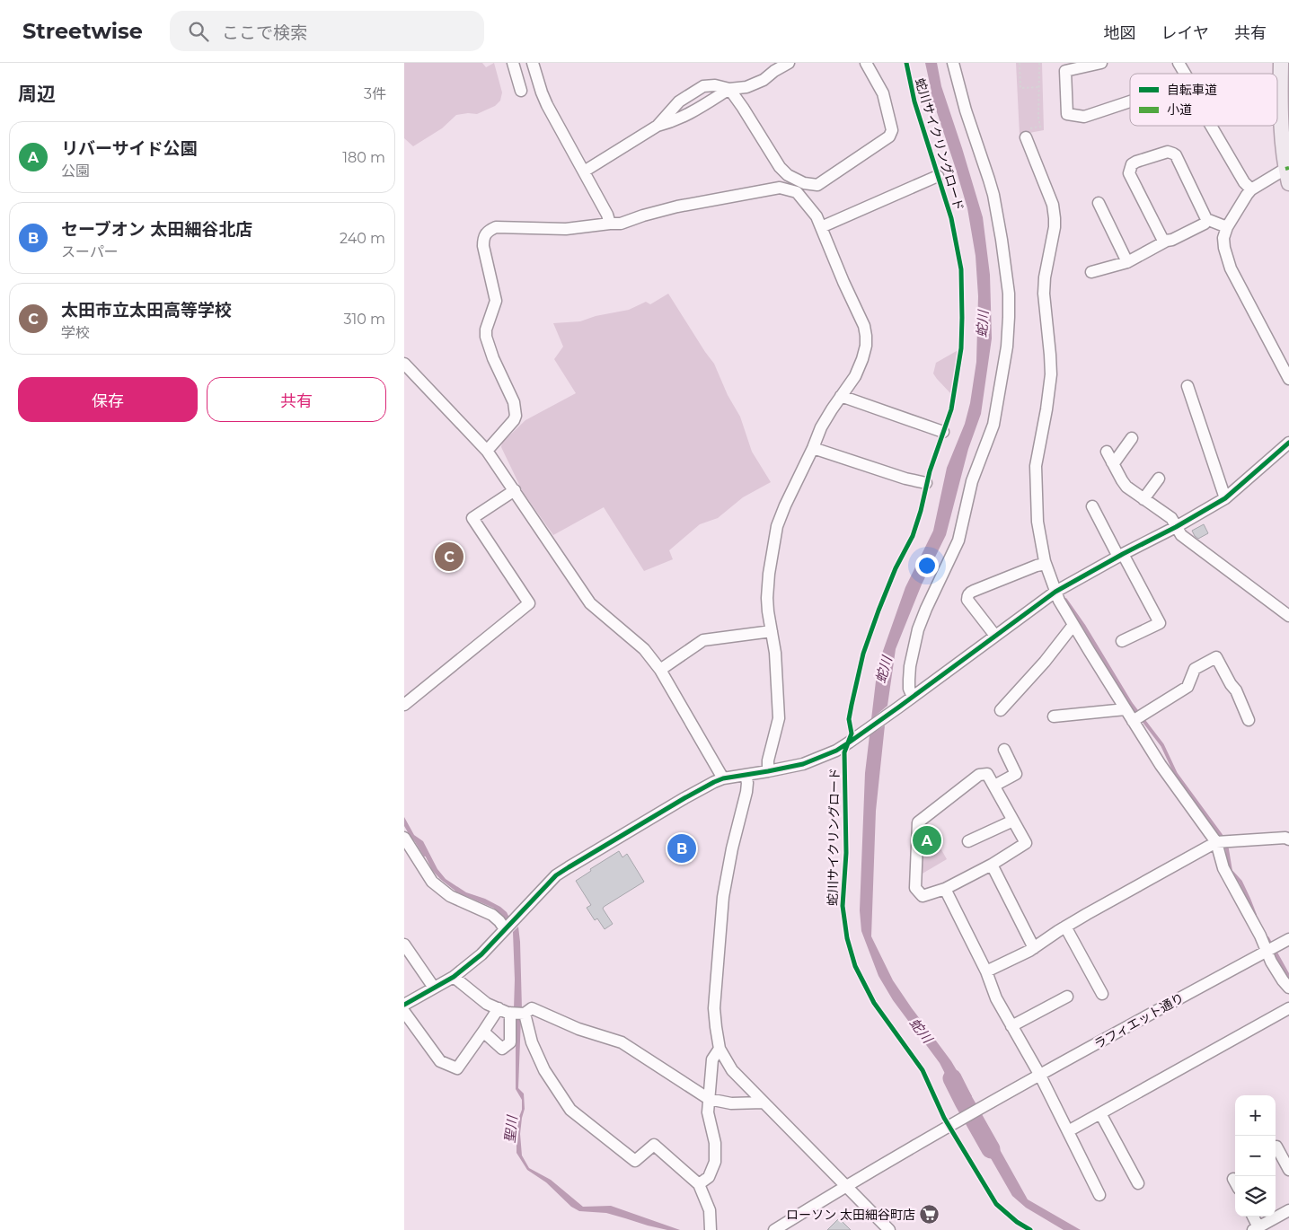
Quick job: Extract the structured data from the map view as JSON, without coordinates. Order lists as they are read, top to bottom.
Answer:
{
  "streets": {
    "street": ["ラフィエット通り"],
    "cycle path": ["蛇川サイクリングロード"]
  },
  "water": ["蛇川", "聖川"],
  "places": {
    "supermarket": ["ローソン 太田細谷町店"]
  },
  "legend": ["自転車道", "小道"],
  "page": {
    "header": "Streetwise",
    "search": "ここで検索",
    "nav": ["地図", "レイヤ", "共有"],
    "heading": ["周辺", "3件"],
    "list": [
      {
        "mark": "A",
        "name": "リバーサイド公園",
        "note": "公園",
        "value": "180 m"
      },
      {
        "mark": "B",
        "name": "セーブオン 太田細谷北店",
        "note": "スーパー",
        "value": "240 m"
      },
      {
        "mark": "C",
        "name": "太田市立太田高等学校",
        "note": "学校",
        "value": "310 m"
      }
    ],
    "buttons": ["保存", "共有"],
    "pins": ["C", "A", "B"],
    "map_buttons": ["+", "−"]
  }
}
